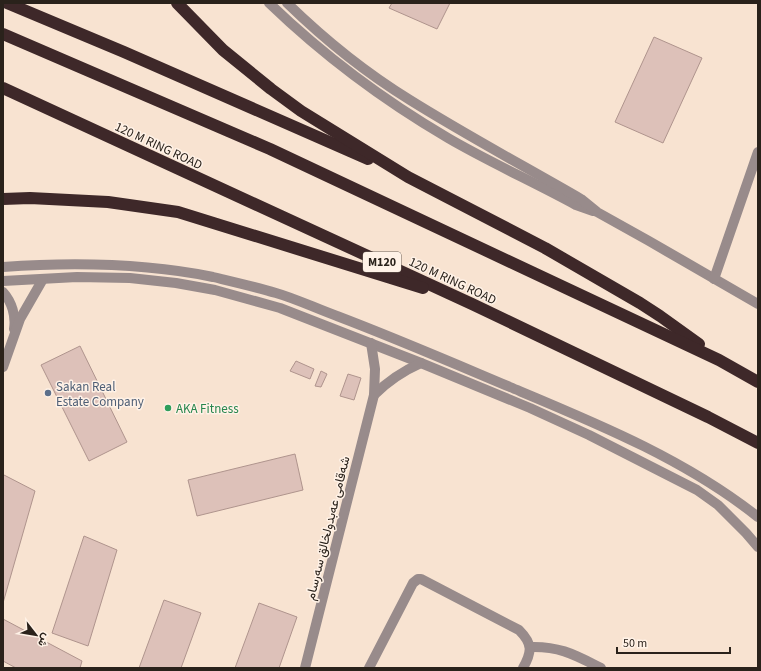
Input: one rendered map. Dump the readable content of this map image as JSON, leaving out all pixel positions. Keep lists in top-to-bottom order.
{
  "streets": {
    "highway": ["120 M RING ROAD", "M120"],
    "street": ["شەقامی عەبدولخالق سەرسام"]
  },
  "places": ["Sakan Real Estate Company", "AKA Fitness"],
  "scale_bar": "50 m",
  "north": "bottom right"
}
